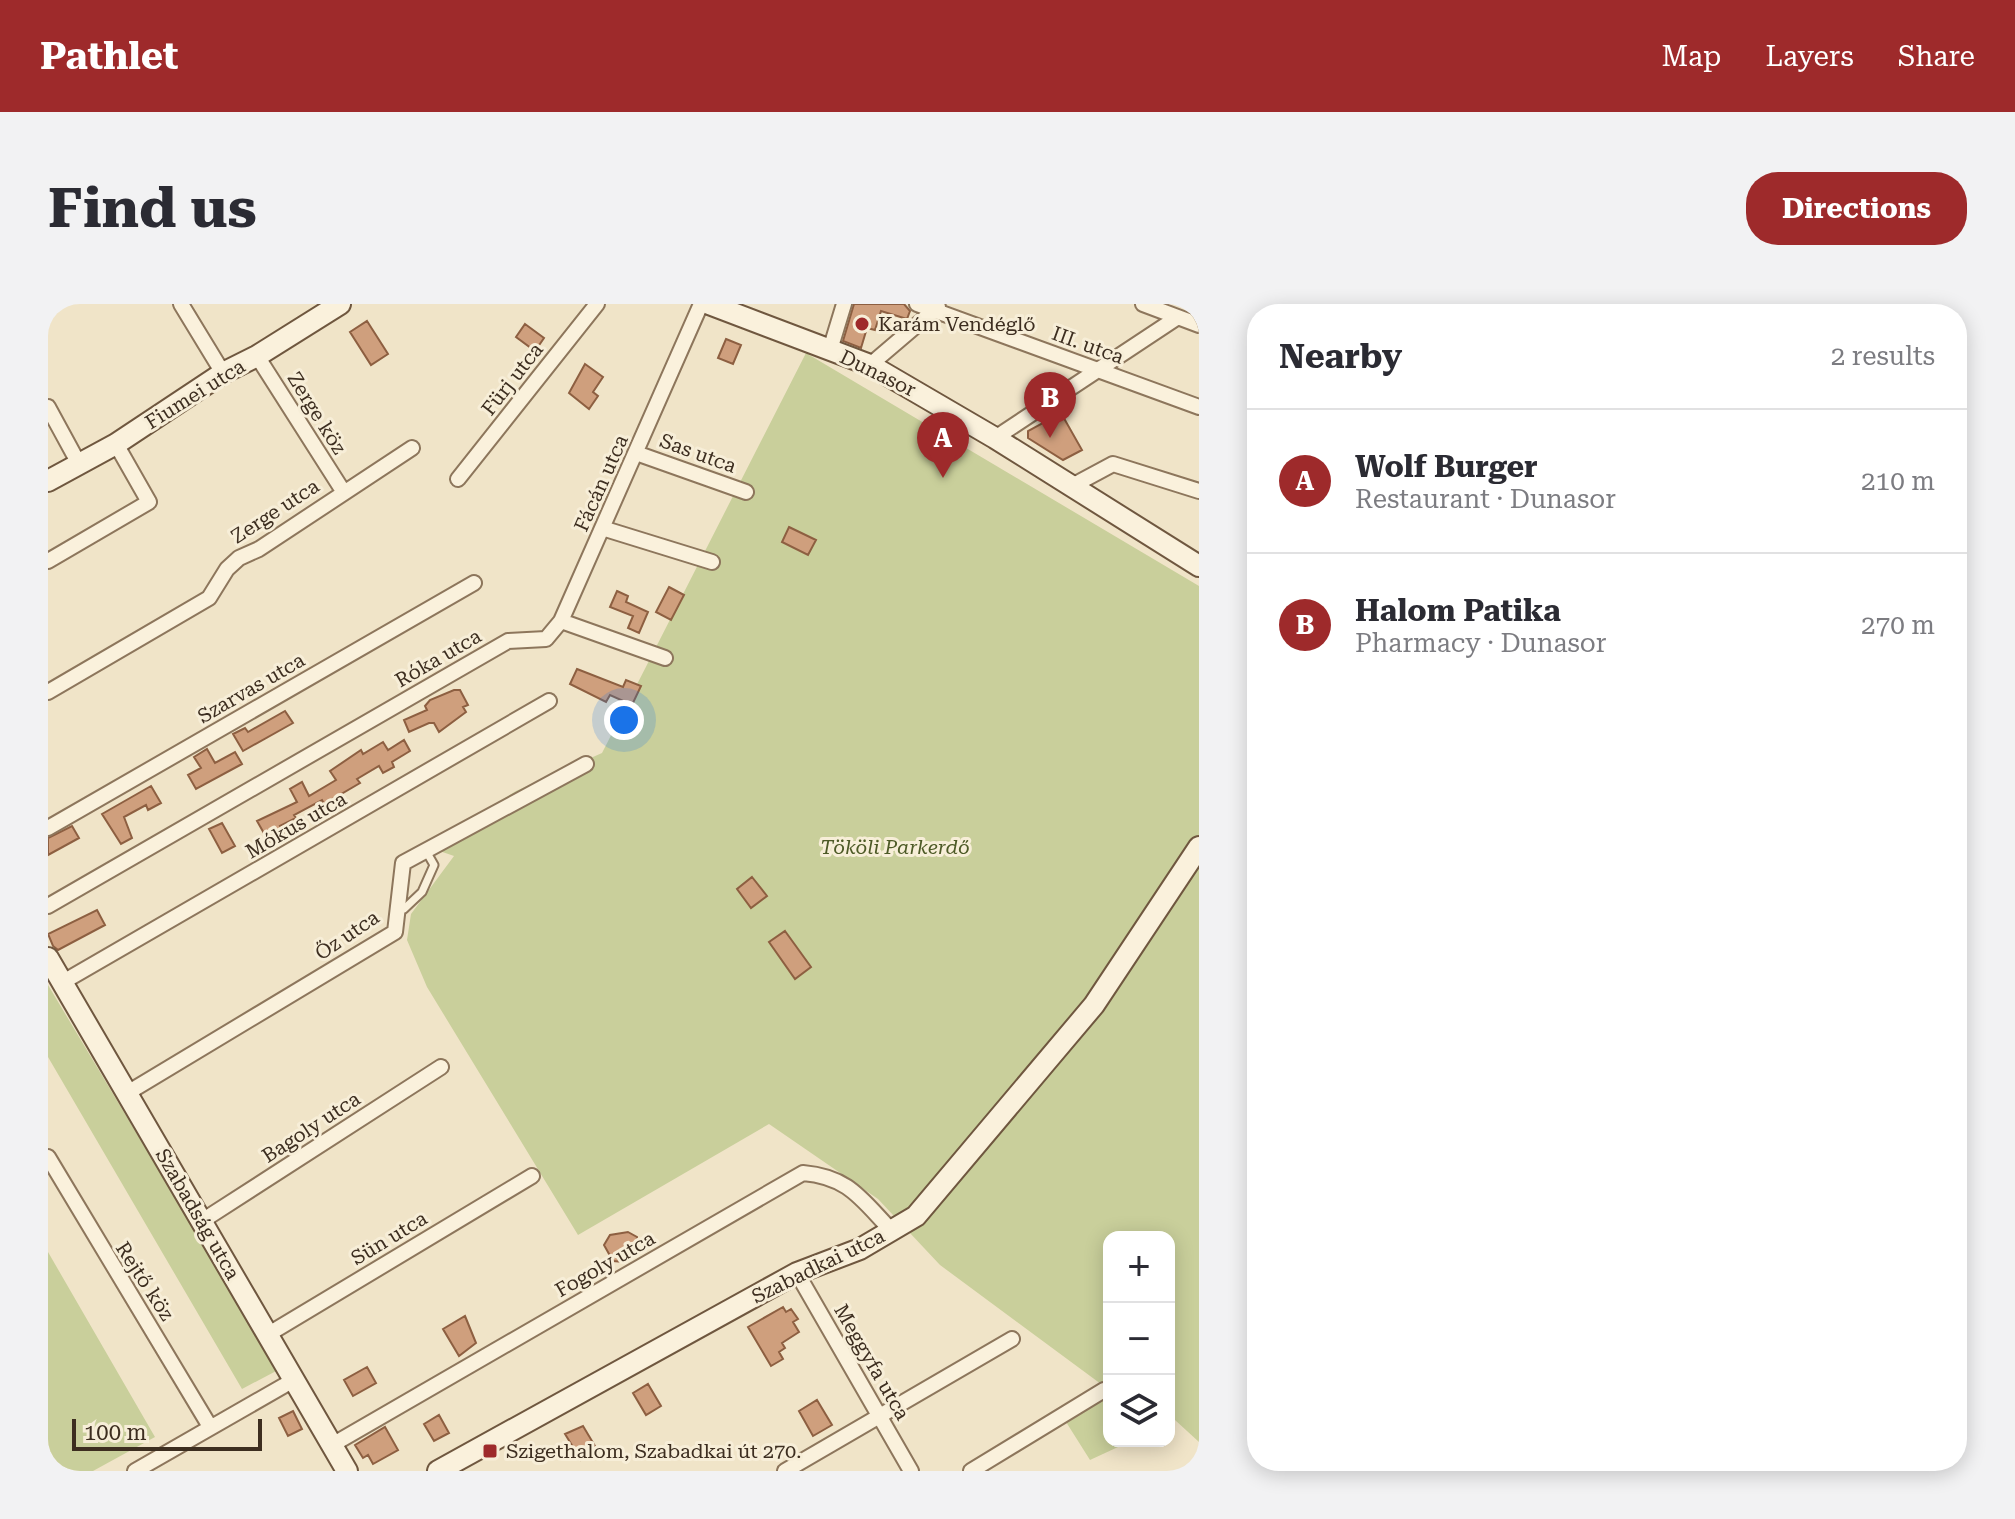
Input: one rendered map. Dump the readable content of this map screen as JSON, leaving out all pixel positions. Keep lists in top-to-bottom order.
{
  "streets": {
    "street": [
      "III. utca",
      "Dunasor",
      "Fürj utca",
      "Fiumei utca",
      "Zerge köz",
      "Sas utca",
      "Fácán utca",
      "Zerge utca",
      "Róka utca",
      "Szarvas utca",
      "Mókus utca",
      "Őz utca",
      "Bagoly utca",
      "Szabadság utca",
      "Sün utca",
      "Fogoly utca",
      "Szabadkai utca",
      "Rejtő köz",
      "Meggyfa utca"
    ]
  },
  "crossings": [
    ["Fiumei utca", "Zerge köz"],
    ["Zerge köz", "Zerge utca"],
    ["Sas utca", "Fácán utca"],
    ["Fácán utca", "Róka utca"],
    ["Mókus utca", "Szabadság utca"],
    ["Őz utca", "Szabadság utca"],
    ["Bagoly utca", "Szabadság utca"],
    ["Szabadság utca", "Sün utca"],
    ["Szabadság utca", "Fogoly utca"],
    ["Fogoly utca", "Szabadkai utca"],
    ["Szabadkai utca", "Meggyfa utca"]
  ],
  "parks": ["Tököli Parkerdő"],
  "places": {
    "other": ["Karám Vendéglő"],
    "transit": ["Szigethalom, Szabadkai út 270."]
  },
  "scale_bar": "100 m",
  "page": {
    "header": "Pathlet",
    "nav": ["Map", "Layers", "Share"],
    "buttons": "Directions",
    "title": "Find us",
    "heading": ["Nearby", "2 results"],
    "pins": ["B", "A"],
    "list": [
      {
        "mark": "A",
        "name": "Wolf Burger",
        "note": "Restaurant · Dunasor",
        "value": "210 m"
      },
      {
        "mark": "B",
        "name": "Halom Patika",
        "note": "Pharmacy · Dunasor",
        "value": "270 m"
      }
    ],
    "map_buttons": ["+", "−"],
    "scale": "100 m"
  }
}
